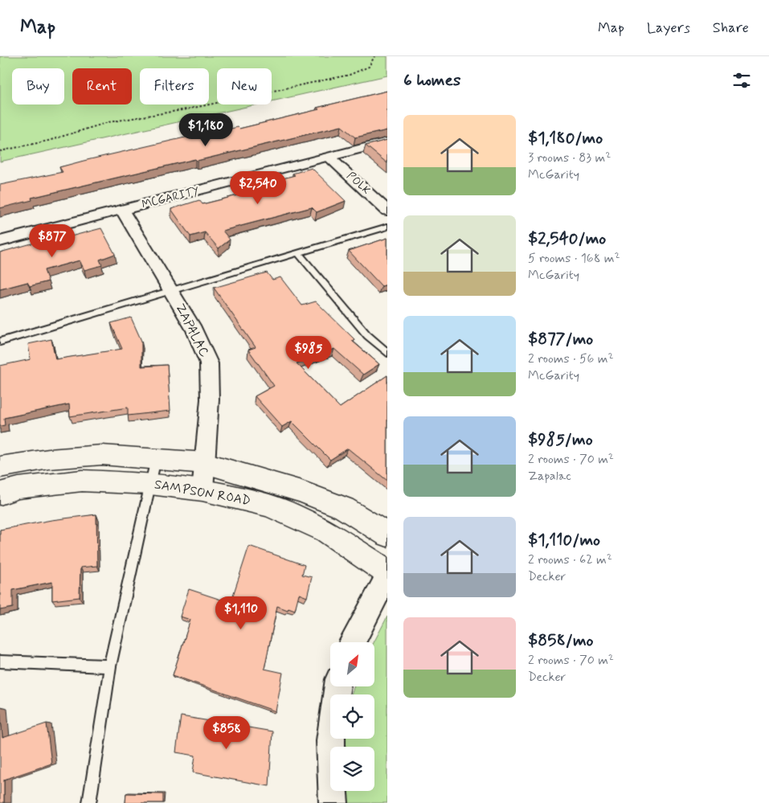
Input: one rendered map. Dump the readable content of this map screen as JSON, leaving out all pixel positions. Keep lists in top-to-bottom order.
{
  "streets": {
    "street": [
      "POLK",
      "MCGARITY",
      "ZAPALAC",
      "SAMPSON ROAD"
    ]
  },
  "crossings": [
    ["POLK", "MCGARITY"],
    ["MCGARITY", "ZAPALAC"],
    ["ZAPALAC", "SAMPSON ROAD"]
  ],
  "north": "top right",
  "page": {
    "header": "Map",
    "nav": ["Map", "Layers", "Share"],
    "heading": "6 homes",
    "chip": [
      "Buy",
      "Rent",
      "Filters",
      "New"
    ],
    "list": [
      {
        "name": "$1,180/mo",
        "note": "3 rooms · 83 m² · McGarity"
      },
      {
        "name": "$2,540/mo",
        "note": "5 rooms · 168 m² · McGarity"
      },
      {
        "name": "$877/mo",
        "note": "2 rooms · 56 m² · McGarity"
      },
      {
        "name": "$985/mo",
        "note": "2 rooms · 70 m² · Zapalac"
      },
      {
        "name": "$1,110/mo",
        "note": "2 rooms · 62 m² · Decker"
      },
      {
        "name": "$858/mo",
        "note": "2 rooms · 70 m² · Decker"
      }
    ],
    "price": [
      "$1,180",
      "$2,540",
      "$877",
      "$985",
      "$1,110",
      "$858"
    ]
  }
}
